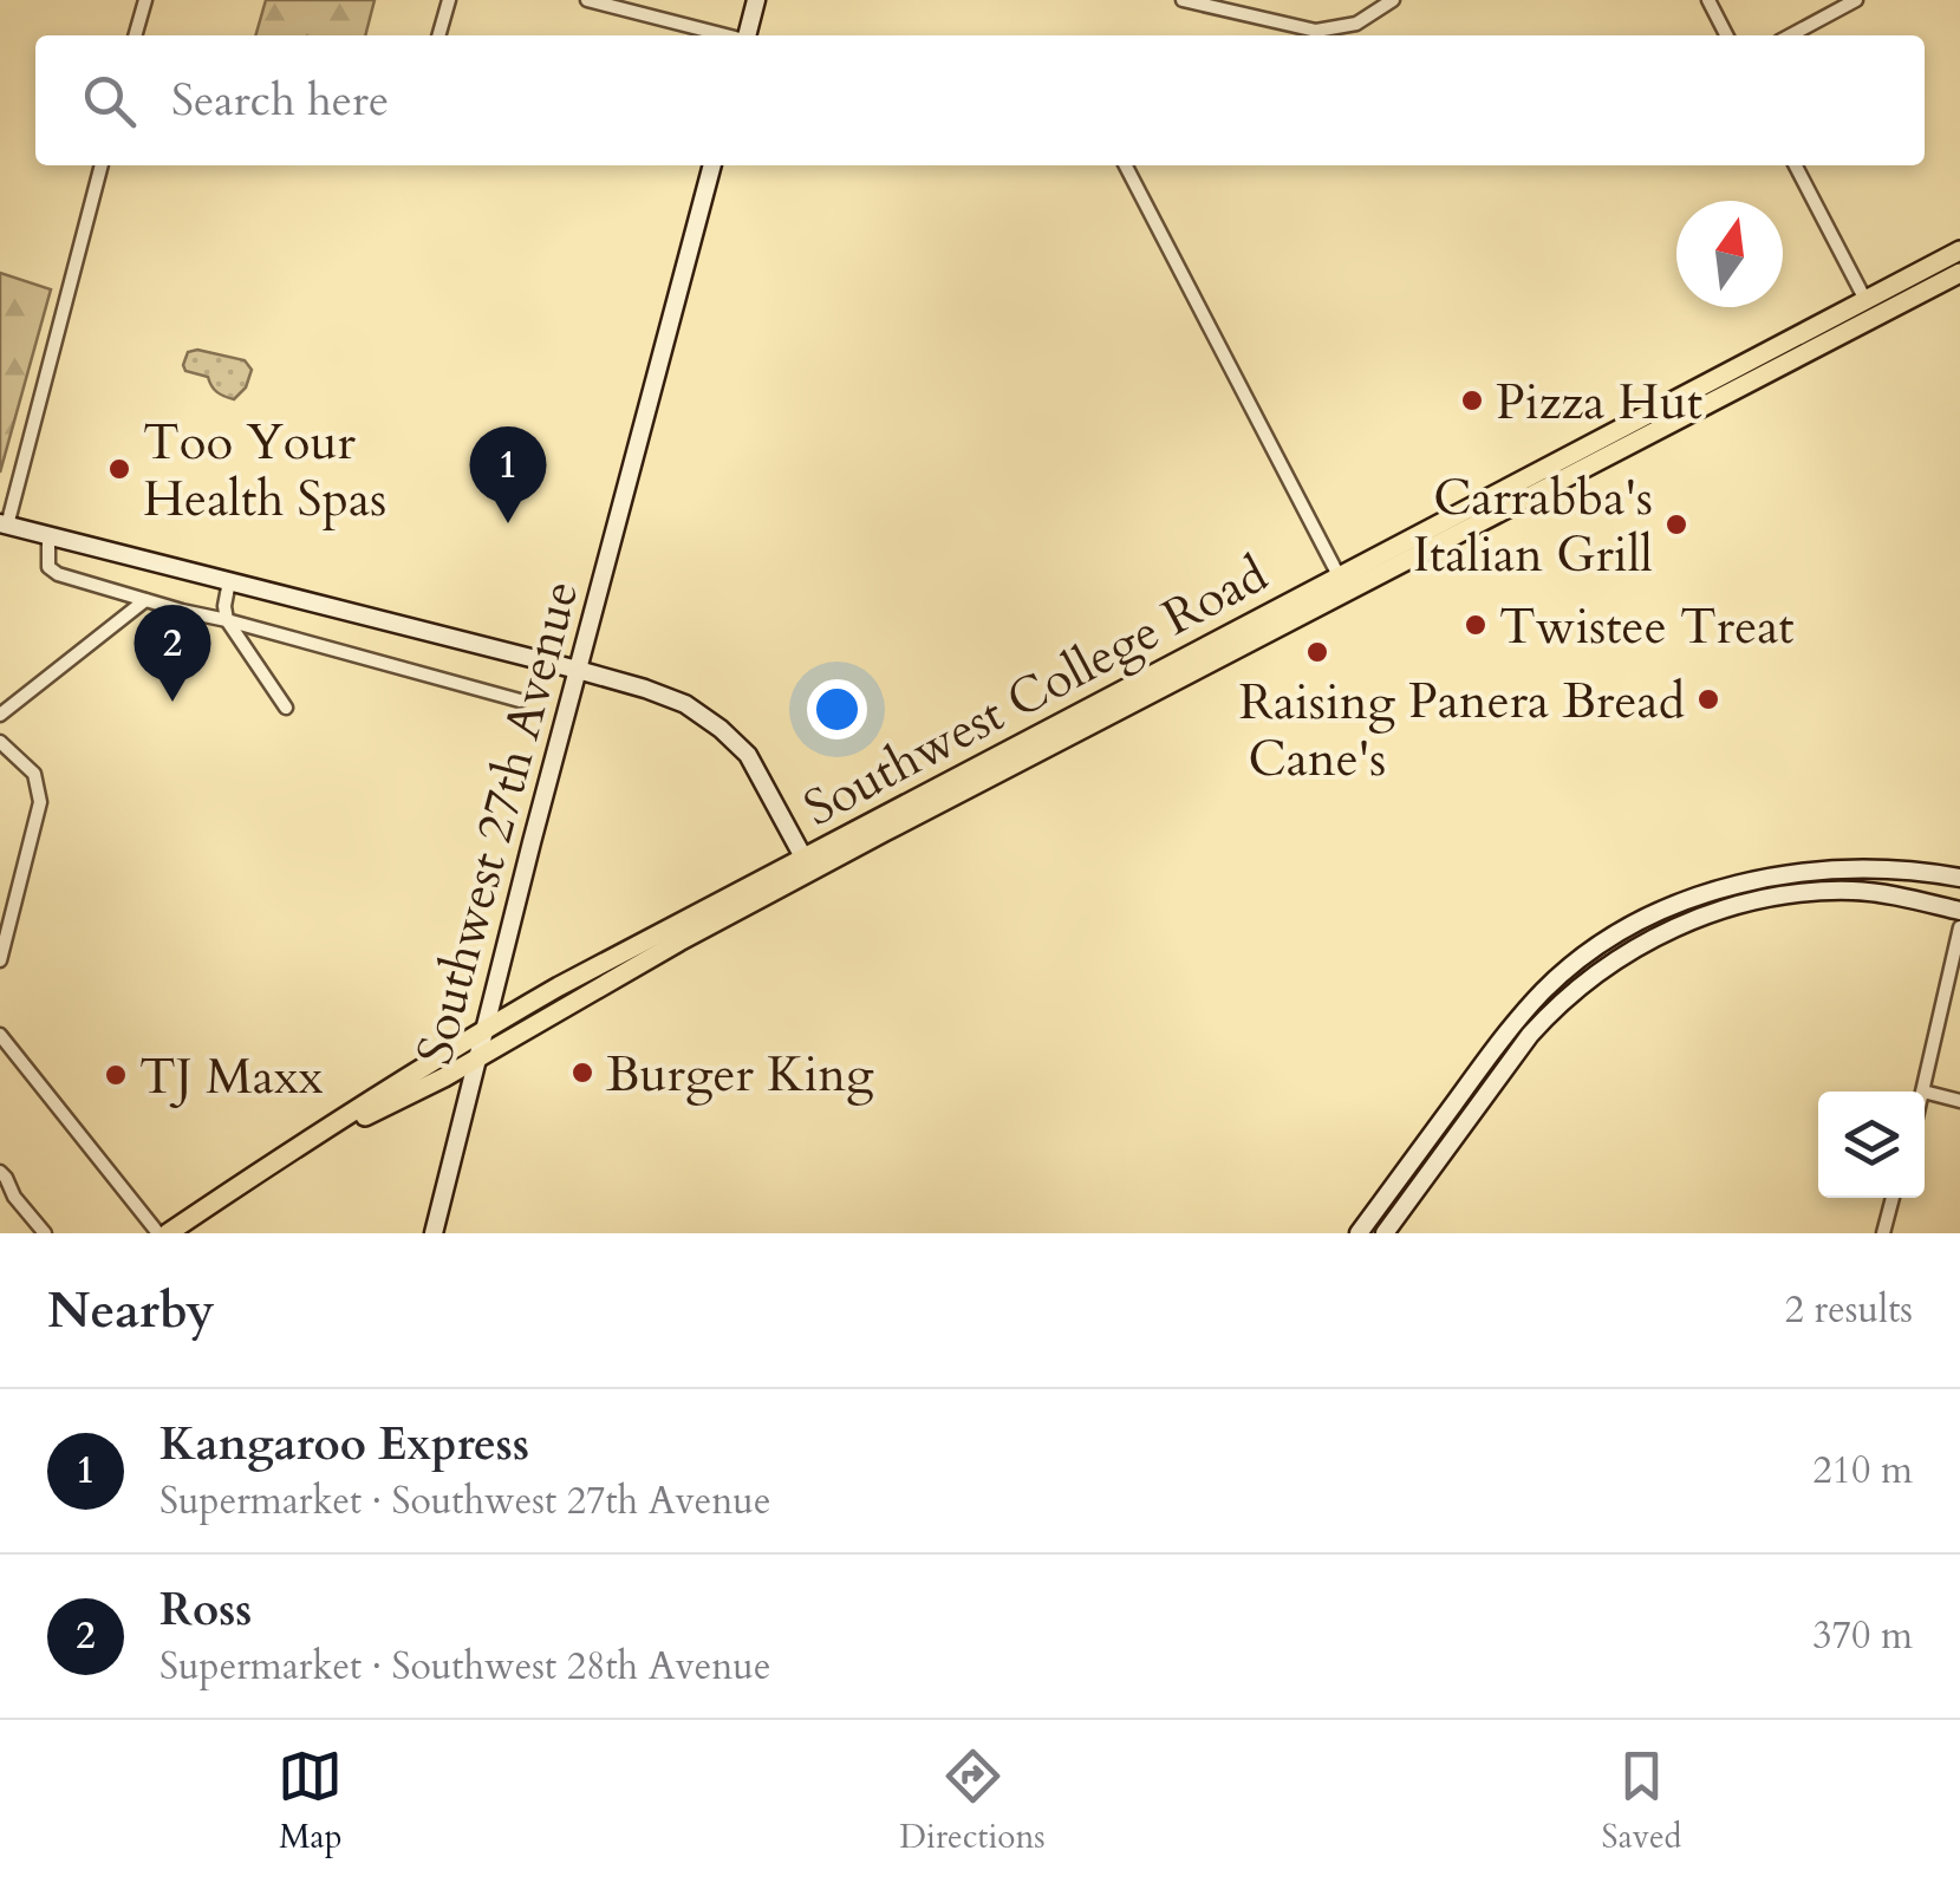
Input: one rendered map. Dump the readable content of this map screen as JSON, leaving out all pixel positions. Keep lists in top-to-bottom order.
{
  "streets": {
    "main road": ["Southwest College Road", "Southwest 27th Avenue"]
  },
  "crossings": [
    ["Southwest College Road", "Southwest 27th Avenue"]
  ],
  "places": [
    "Pizza Hut",
    "Too Your Health Spas",
    "Carrabba's Italian Grill",
    "Twistee Treat",
    "Raising Cane's",
    "Panera Bread",
    "Burger King",
    "TJ Maxx"
  ],
  "north": "top",
  "page": {
    "search": "Search here",
    "pins": ["1", "2"],
    "heading": ["Nearby", "2 results"],
    "list": [
      {
        "mark": "1",
        "name": "Kangaroo Express",
        "note": "Supermarket · Southwest 27th Avenue",
        "value": "210 m"
      },
      {
        "mark": "2",
        "name": "Ross",
        "note": "Supermarket · Southwest 28th Avenue",
        "value": "370 m"
      }
    ],
    "nav": ["Map", "Directions", "Saved"]
  }
}
